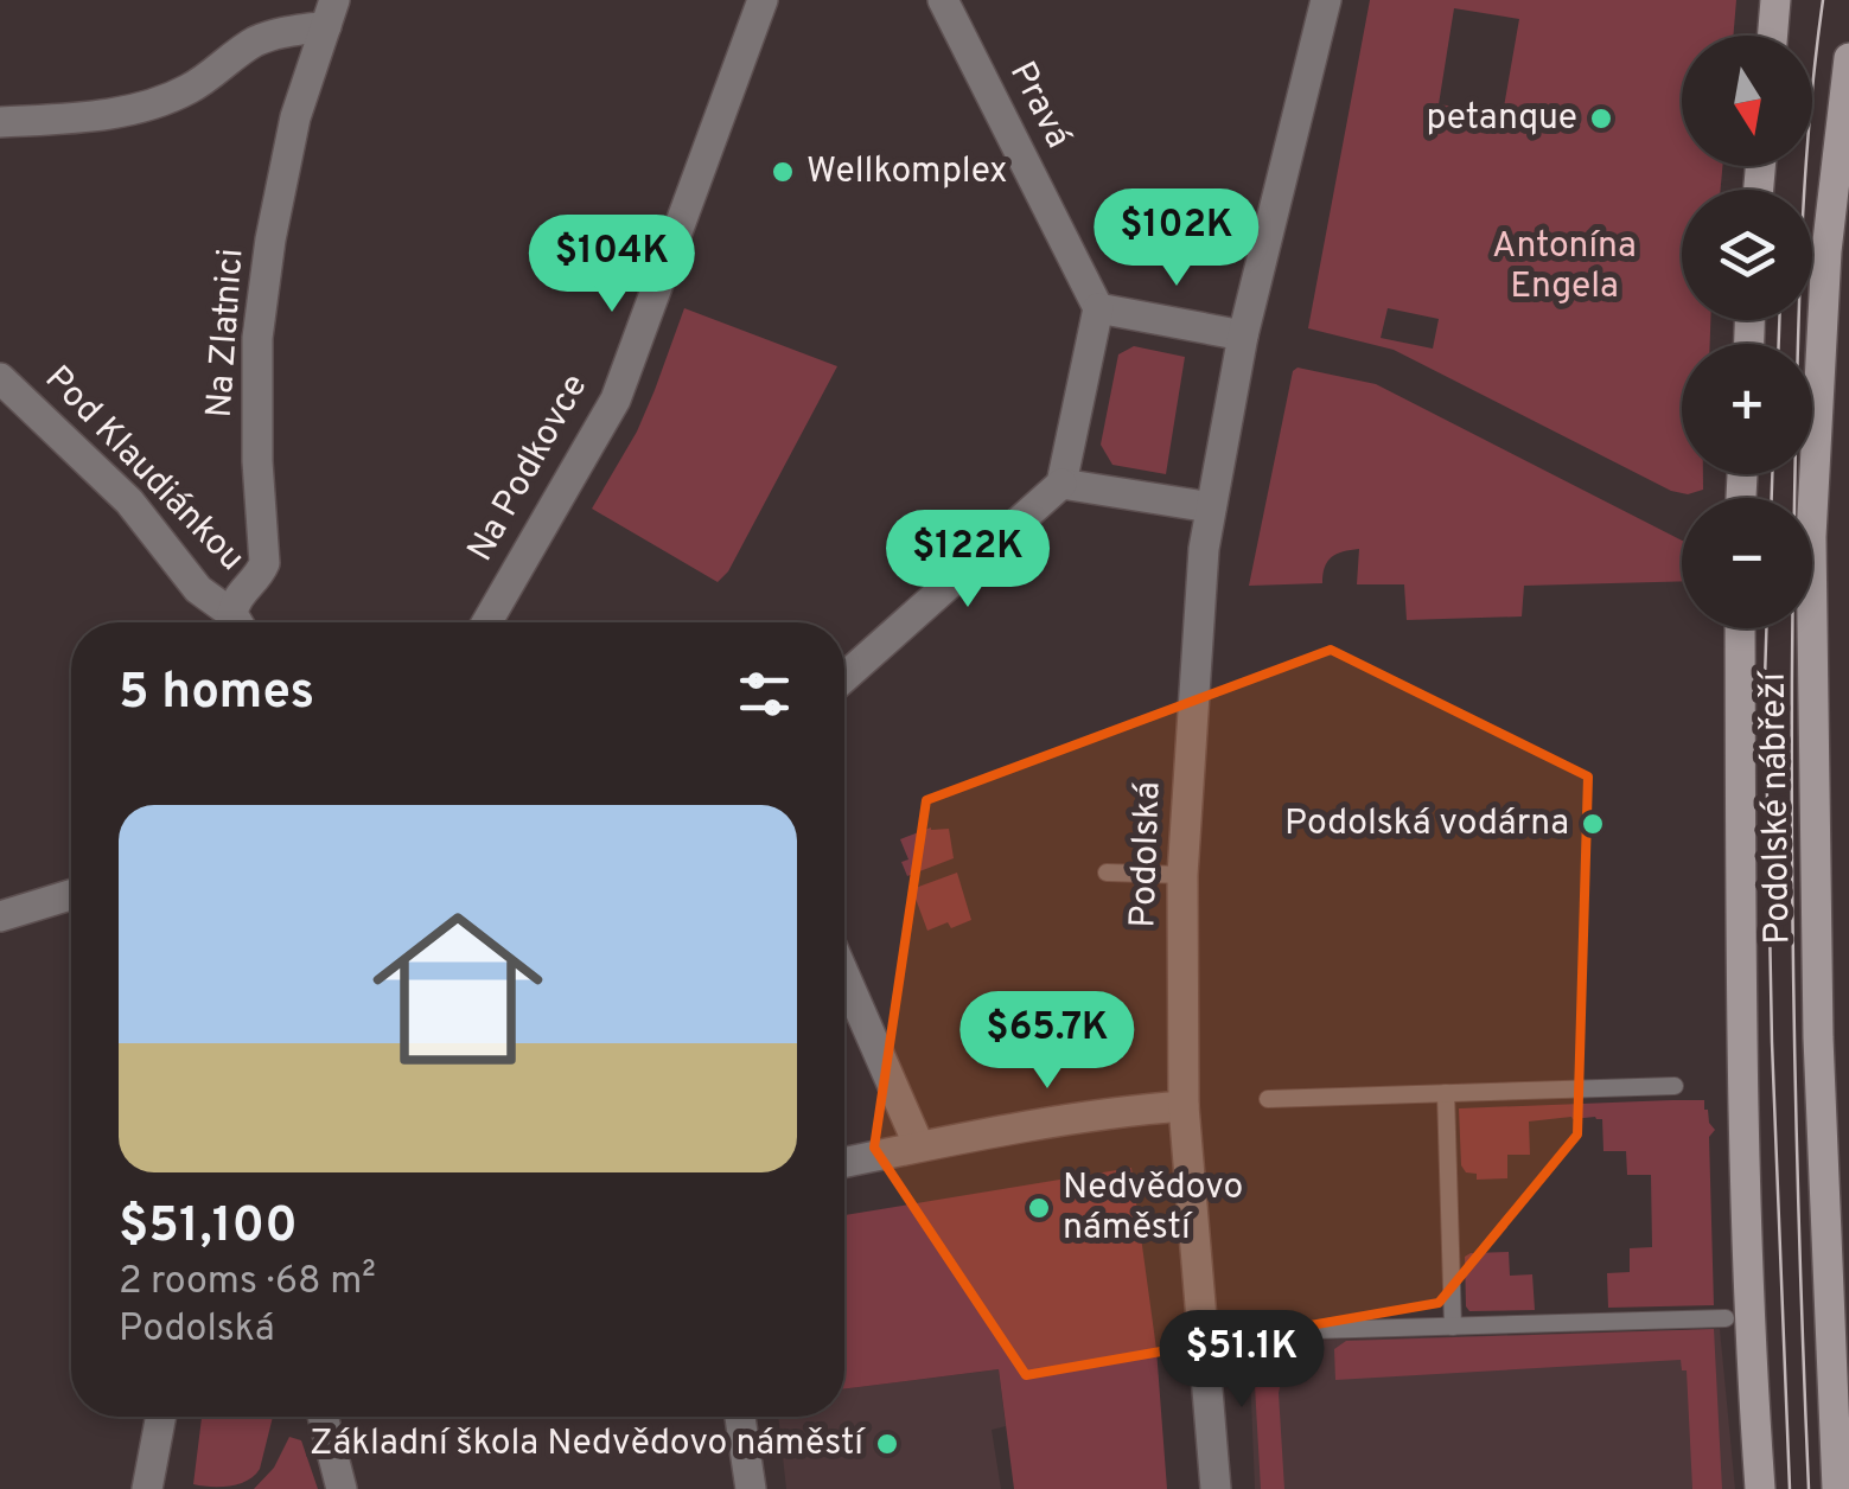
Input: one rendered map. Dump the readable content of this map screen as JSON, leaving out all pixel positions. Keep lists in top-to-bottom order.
{
  "streets": {
    "main road": ["Podolské nábřeží"],
    "street": [
      "Pravá",
      "Na Zlatnici",
      "Na Podkovce",
      "Pod Klaudiánkou",
      "Podolská"
    ]
  },
  "parks": ["Antonína Engela"],
  "places": [
    "petanque",
    "Wellkomplex",
    "Podolská vodárna",
    "Nedvědovo náměstí",
    "Základní škola Nedvědovo náměstí"
  ],
  "north": "bottom",
  "page": {
    "map_buttons": ["+", "−"],
    "price": [
      "$102K",
      "$104K",
      "$122K",
      "$65.7K",
      "$51.1K"
    ],
    "heading": "5 homes",
    "list": [
      {
        "name": "$51,100",
        "note": "2 rooms · 68 m² · Podolská"
      }
    ]
  }
}
